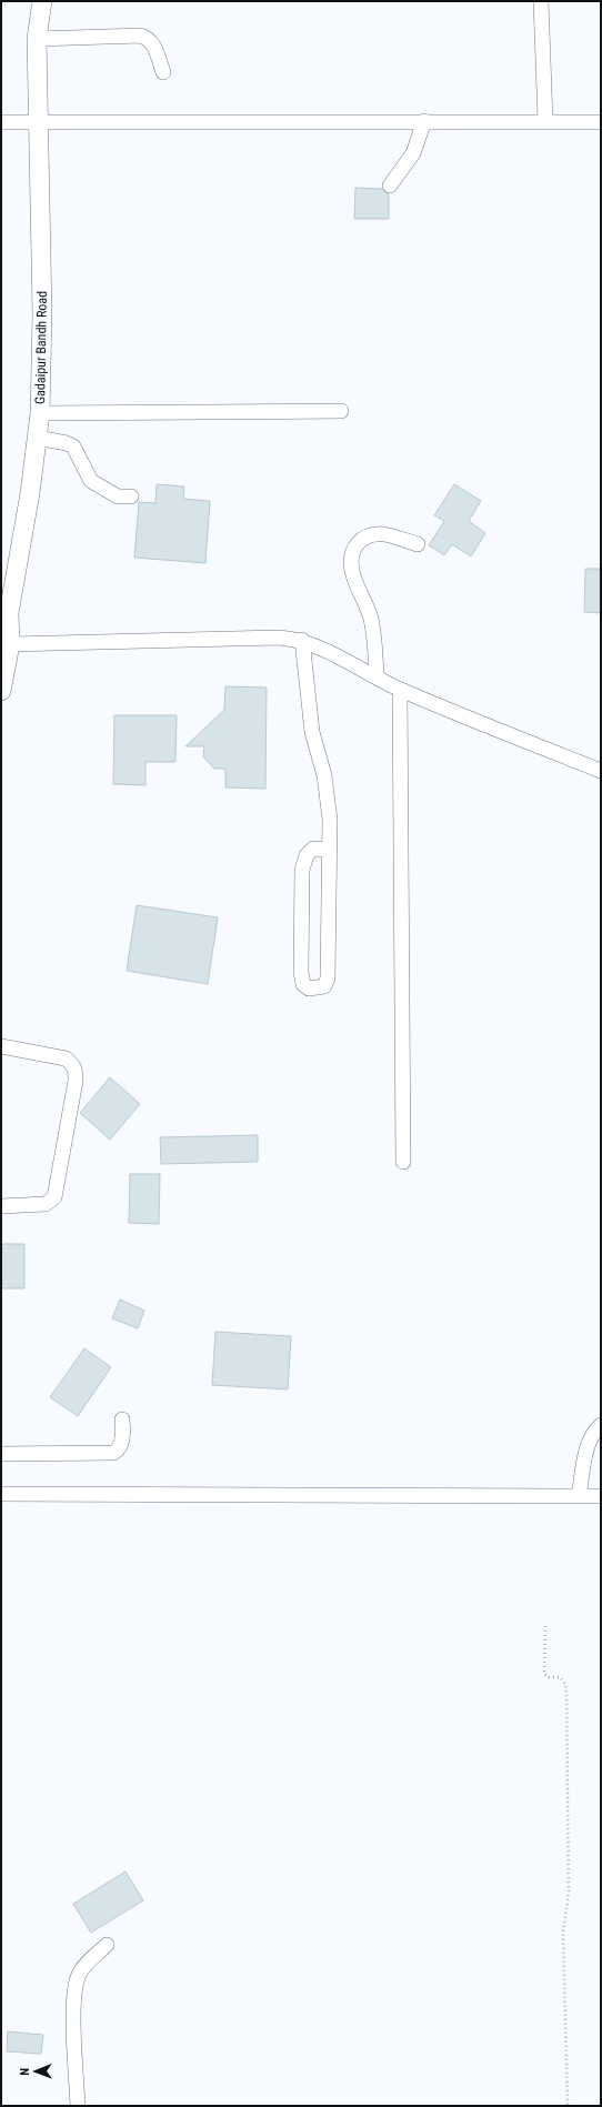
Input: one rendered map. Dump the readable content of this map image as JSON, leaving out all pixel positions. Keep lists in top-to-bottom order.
{
  "streets": {
    "street": ["Gadaipur Bandh Road"]
  },
  "north": "left"
}
